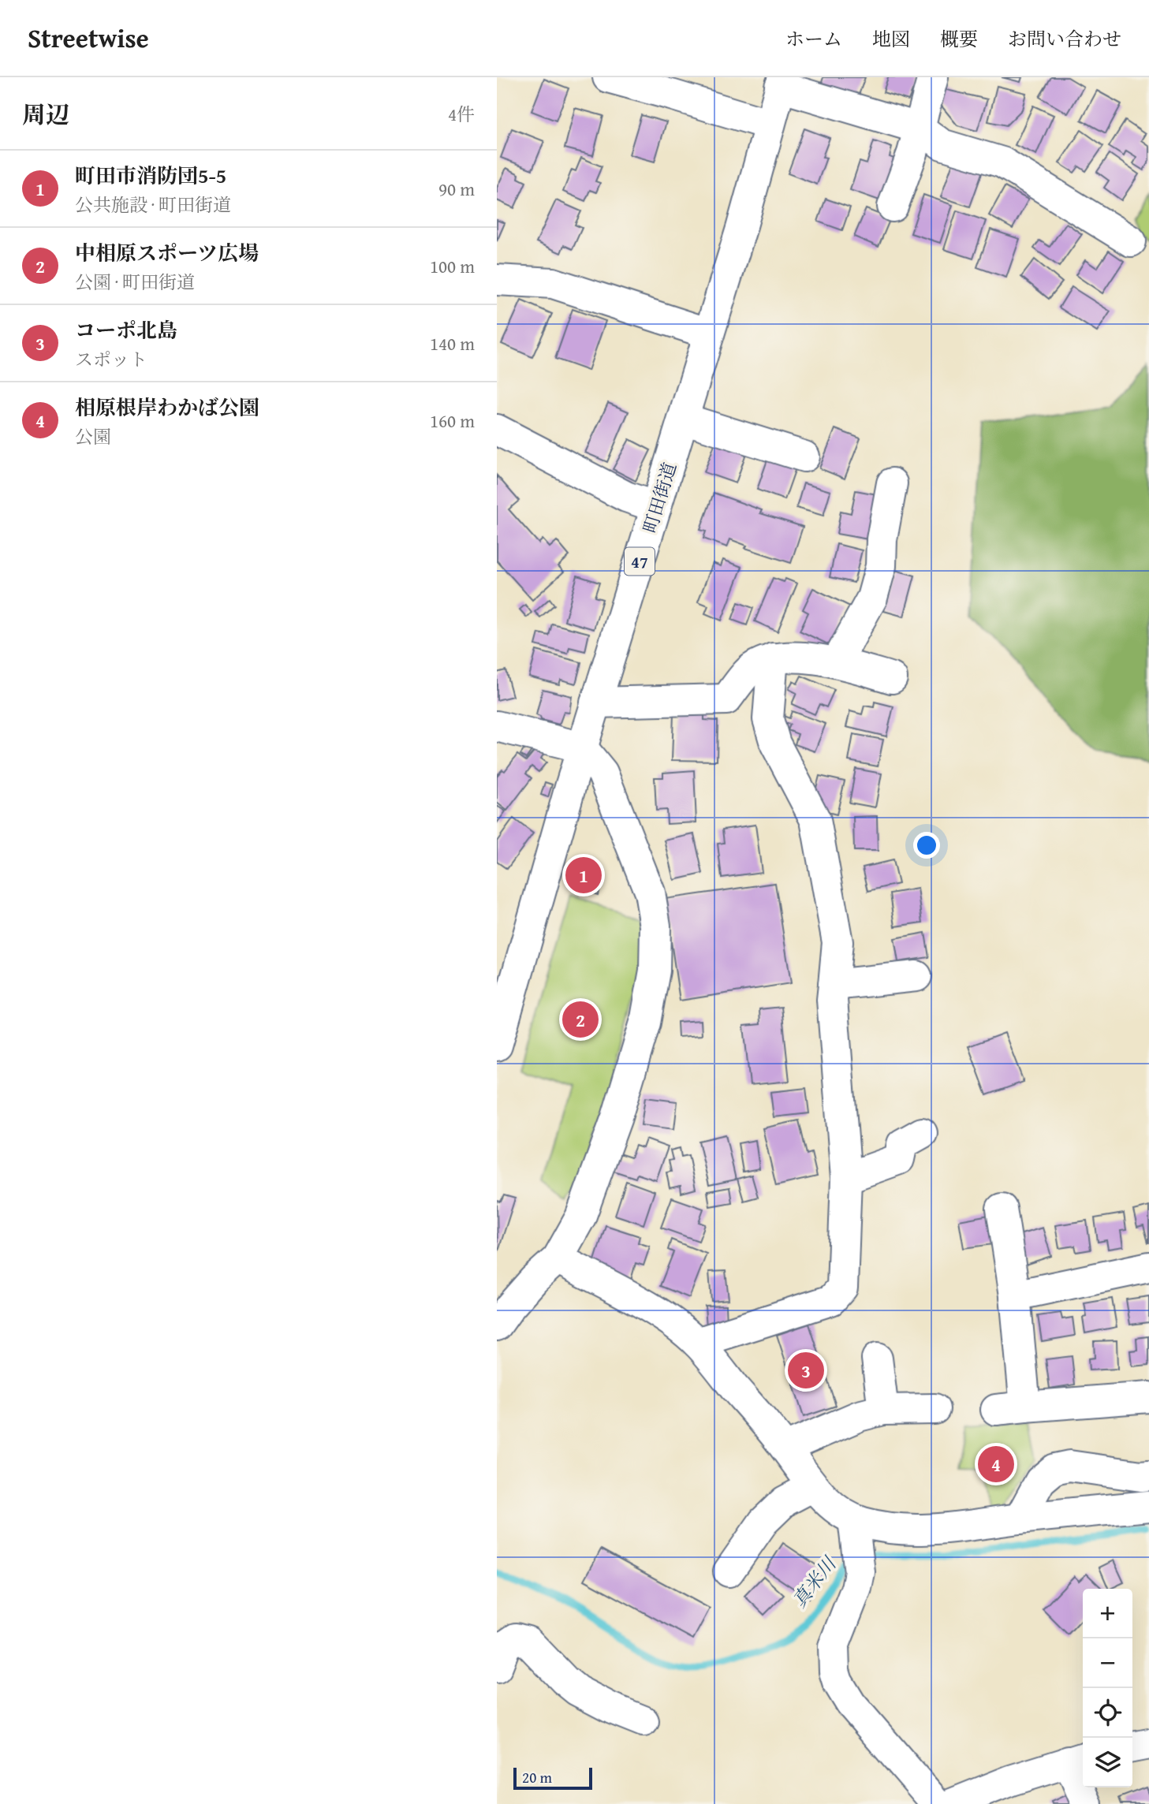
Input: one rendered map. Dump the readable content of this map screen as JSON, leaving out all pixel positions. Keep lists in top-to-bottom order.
{
  "streets": {
    "street": ["町田街道", "47"]
  },
  "water": ["真米川"],
  "scale_bar": "20 m",
  "page": {
    "header": "Streetwise",
    "nav": [
      "ホーム",
      "地図",
      "概要",
      "お問い合わせ"
    ],
    "heading": ["周辺", "4件"],
    "list": [
      {
        "mark": "1",
        "name": "町田市消防団5-5",
        "note": "公共施設 · 町田街道",
        "value": "90 m"
      },
      {
        "mark": "2",
        "name": "中相原スポーツ広場",
        "note": "公園 · 町田街道",
        "value": "100 m"
      },
      {
        "mark": "3",
        "name": "コーポ北島",
        "note": "スポット",
        "value": "140 m"
      },
      {
        "mark": "4",
        "name": "相原根岸わかば公園",
        "note": "公園",
        "value": "160 m"
      }
    ],
    "pins": [
      "1",
      "2",
      "3",
      "4"
    ],
    "map_buttons": ["+", "−"],
    "scale": "20 m"
  }
}
